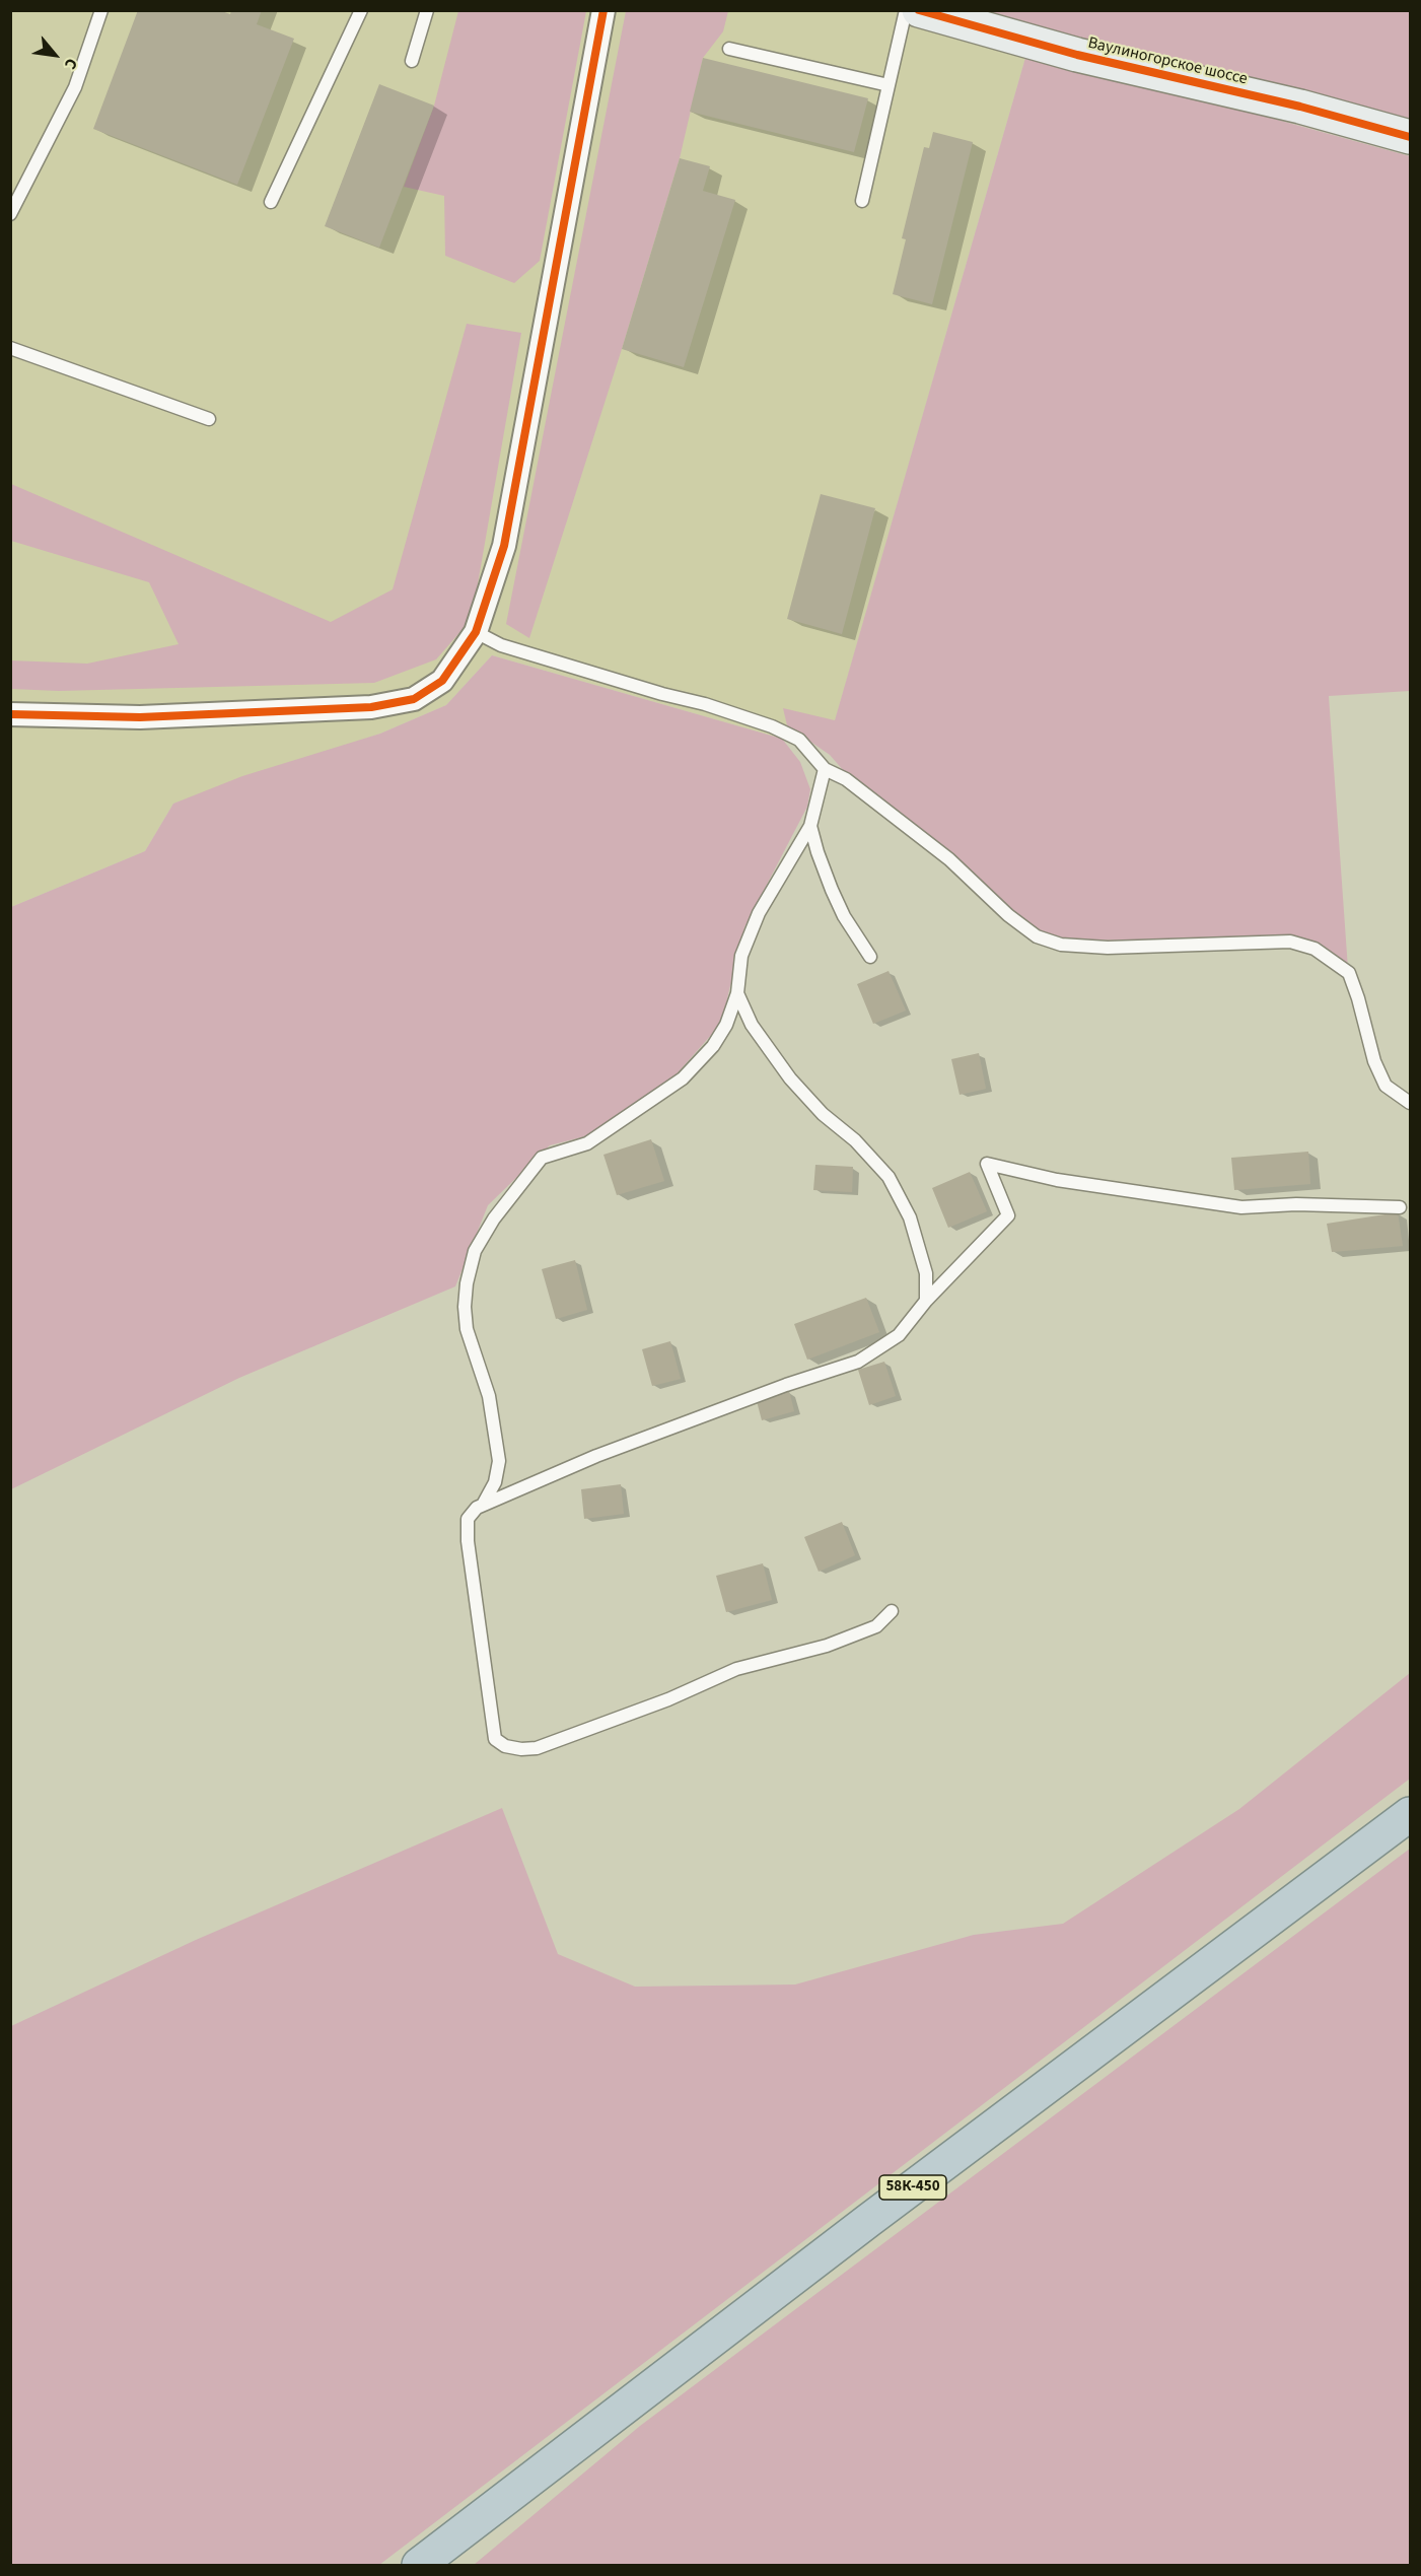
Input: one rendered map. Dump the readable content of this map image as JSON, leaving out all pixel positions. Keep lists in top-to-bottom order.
{
  "streets": {
    "highway": ["58К-450"],
    "street": ["Ваулиногорское шоссе"]
  },
  "north": "bottom right"
}
